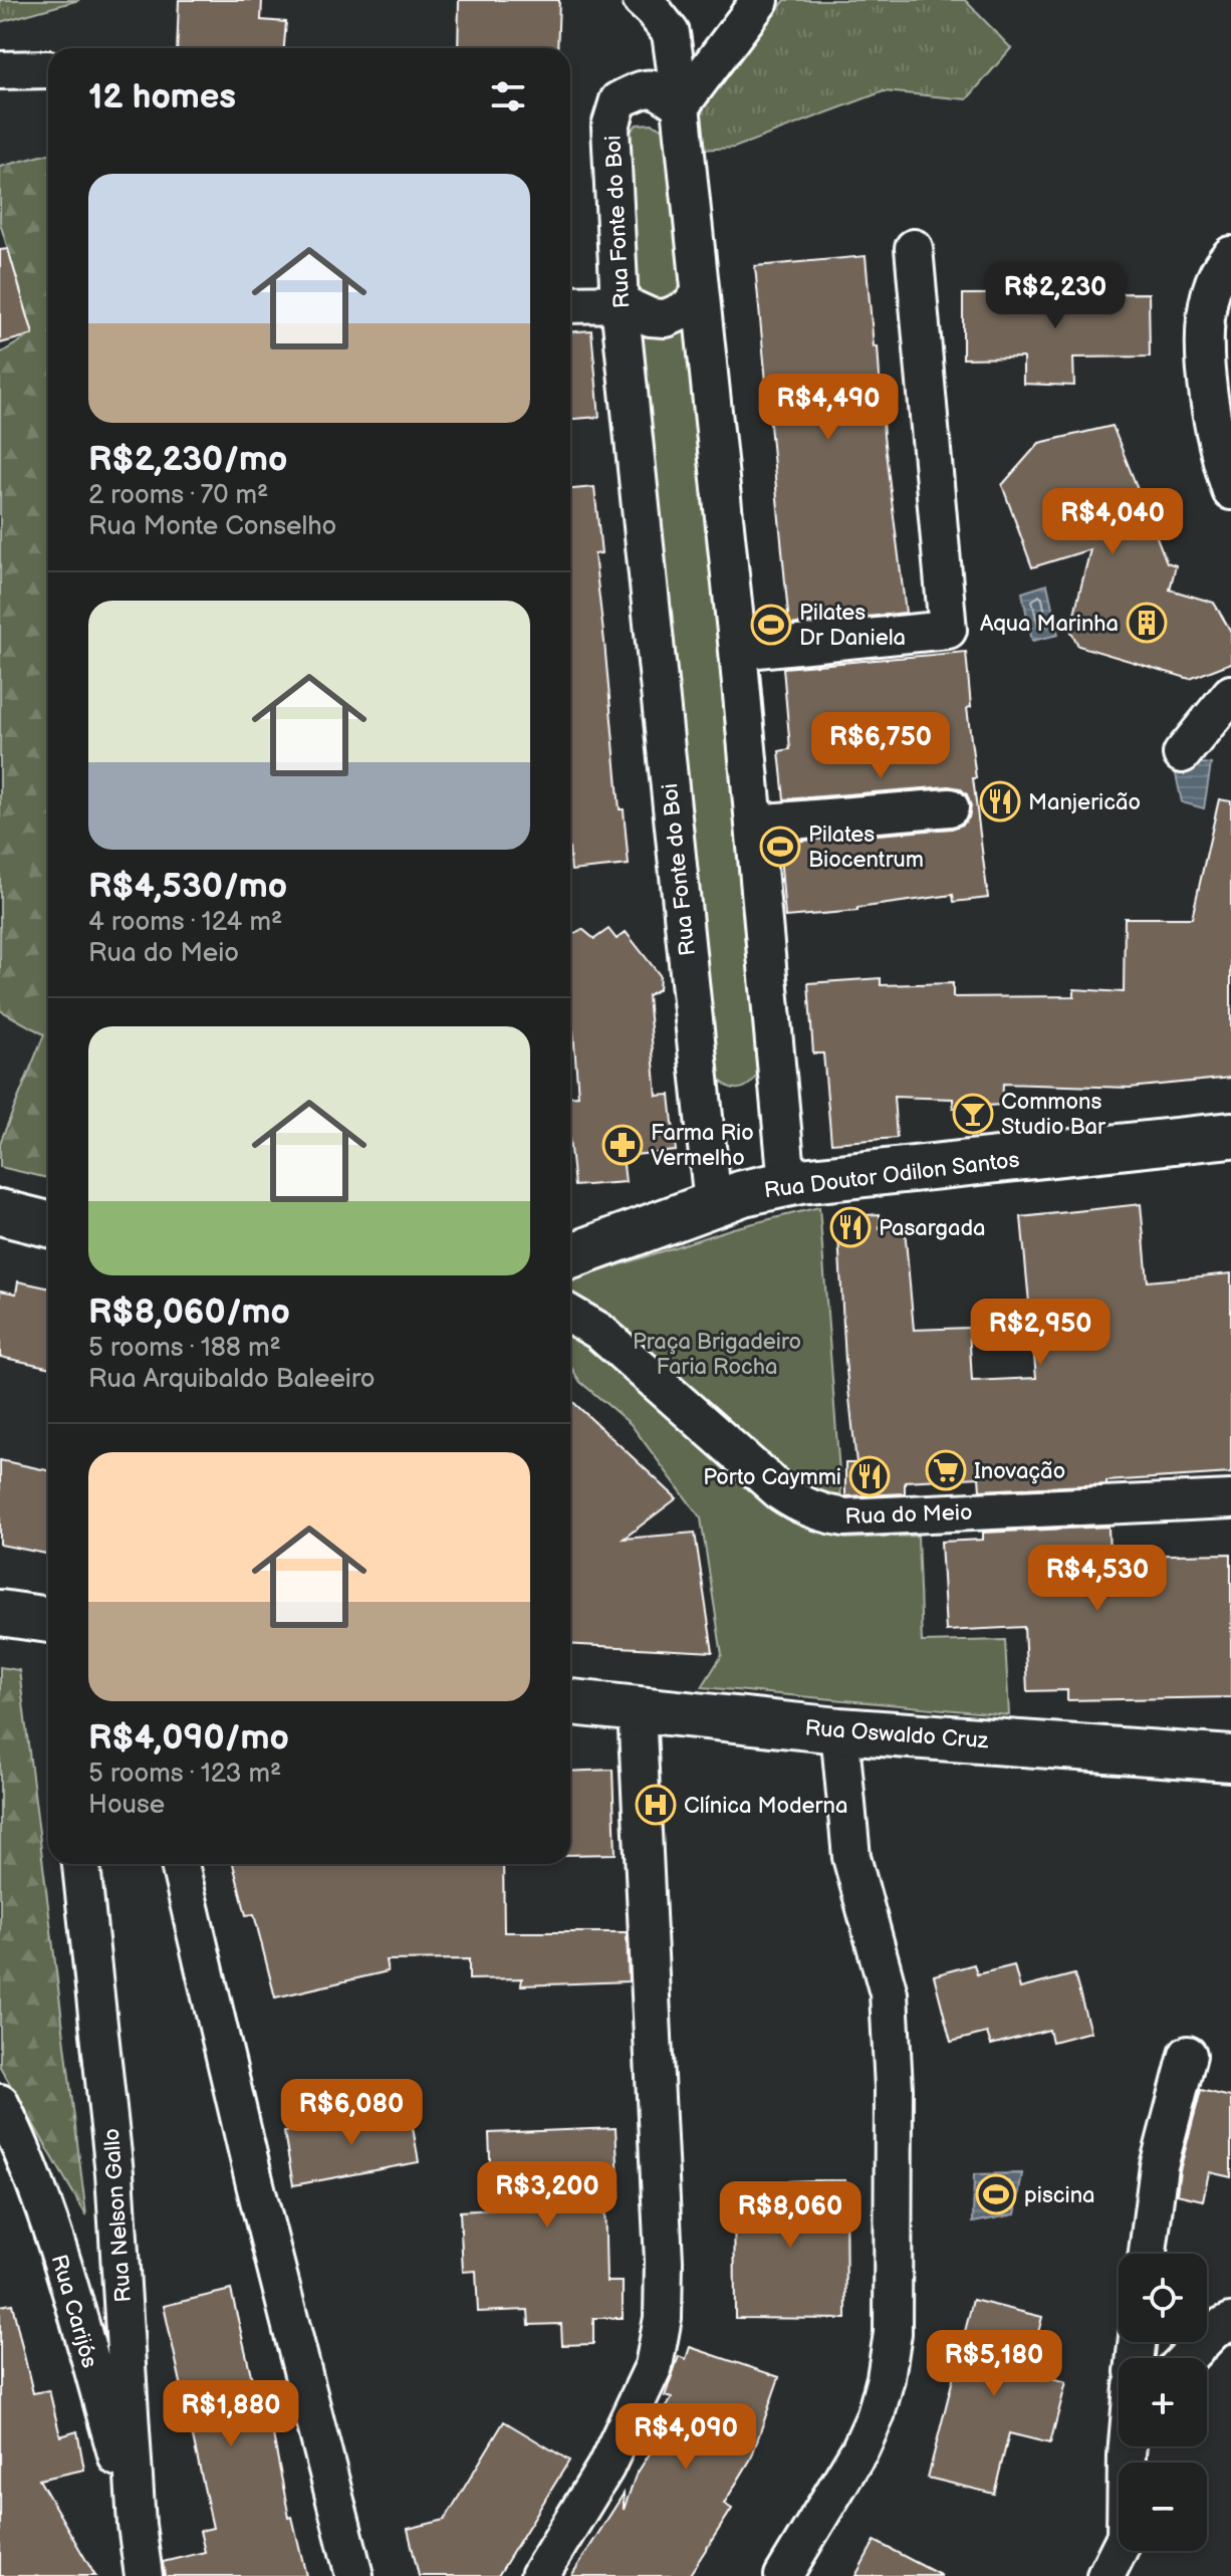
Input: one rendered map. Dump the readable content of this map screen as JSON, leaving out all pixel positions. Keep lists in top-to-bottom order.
{
  "streets": {
    "main road": ["Rua Doutor Odilon Santos", "Rua Oswaldo Cruz"],
    "street": [
      "Rua Fonte do Boi",
      "Rua do Meio",
      "Rua Nelson Gallo",
      "Rua Carijós"
    ]
  },
  "crossings": [
    ["Rua Fonte do Boi", "Rua Doutor Odilon Santos"],
    ["Rua Nelson Gallo", "Rua Carijós"]
  ],
  "parks": ["Praça Brigadeiro Faria Rocha"],
  "places": {
    "building": ["Aqua Marinha"],
    "sports": ["Pilates Dr Daniela", "Pilates Biocentrum", "piscina"],
    "restaurant": ["Manjericão", "Pasargada", "Porto Caymmi"],
    "bar": ["Commons Studio Bar"],
    "pharmacy": ["Farma Rio Vermelho"],
    "supermarket": ["Inovação"],
    "hospital": ["Clínica Moderna"]
  },
  "page": {
    "heading": "12 homes",
    "list": [
      {
        "name": "R$2,230/mo",
        "note": "2 rooms · 70 m² · Rua Monte Conselho"
      },
      {
        "name": "R$4,530/mo",
        "note": "4 rooms · 124 m² · Rua do Meio"
      },
      {
        "name": "R$8,060/mo",
        "note": "5 rooms · 188 m² · Rua Arquibaldo Baleeiro"
      },
      {
        "name": "R$4,090/mo",
        "note": "5 rooms · 123 m² · House"
      }
    ],
    "price": [
      "R$2,230",
      "R$4,490",
      "R$4,040",
      "R$6,750",
      "R$2,950",
      "R$4,530",
      "R$6,080",
      "R$3,200",
      "R$8,060",
      "R$5,180",
      "R$1,880",
      "R$4,090"
    ],
    "map_buttons": ["+", "−"]
  }
}
